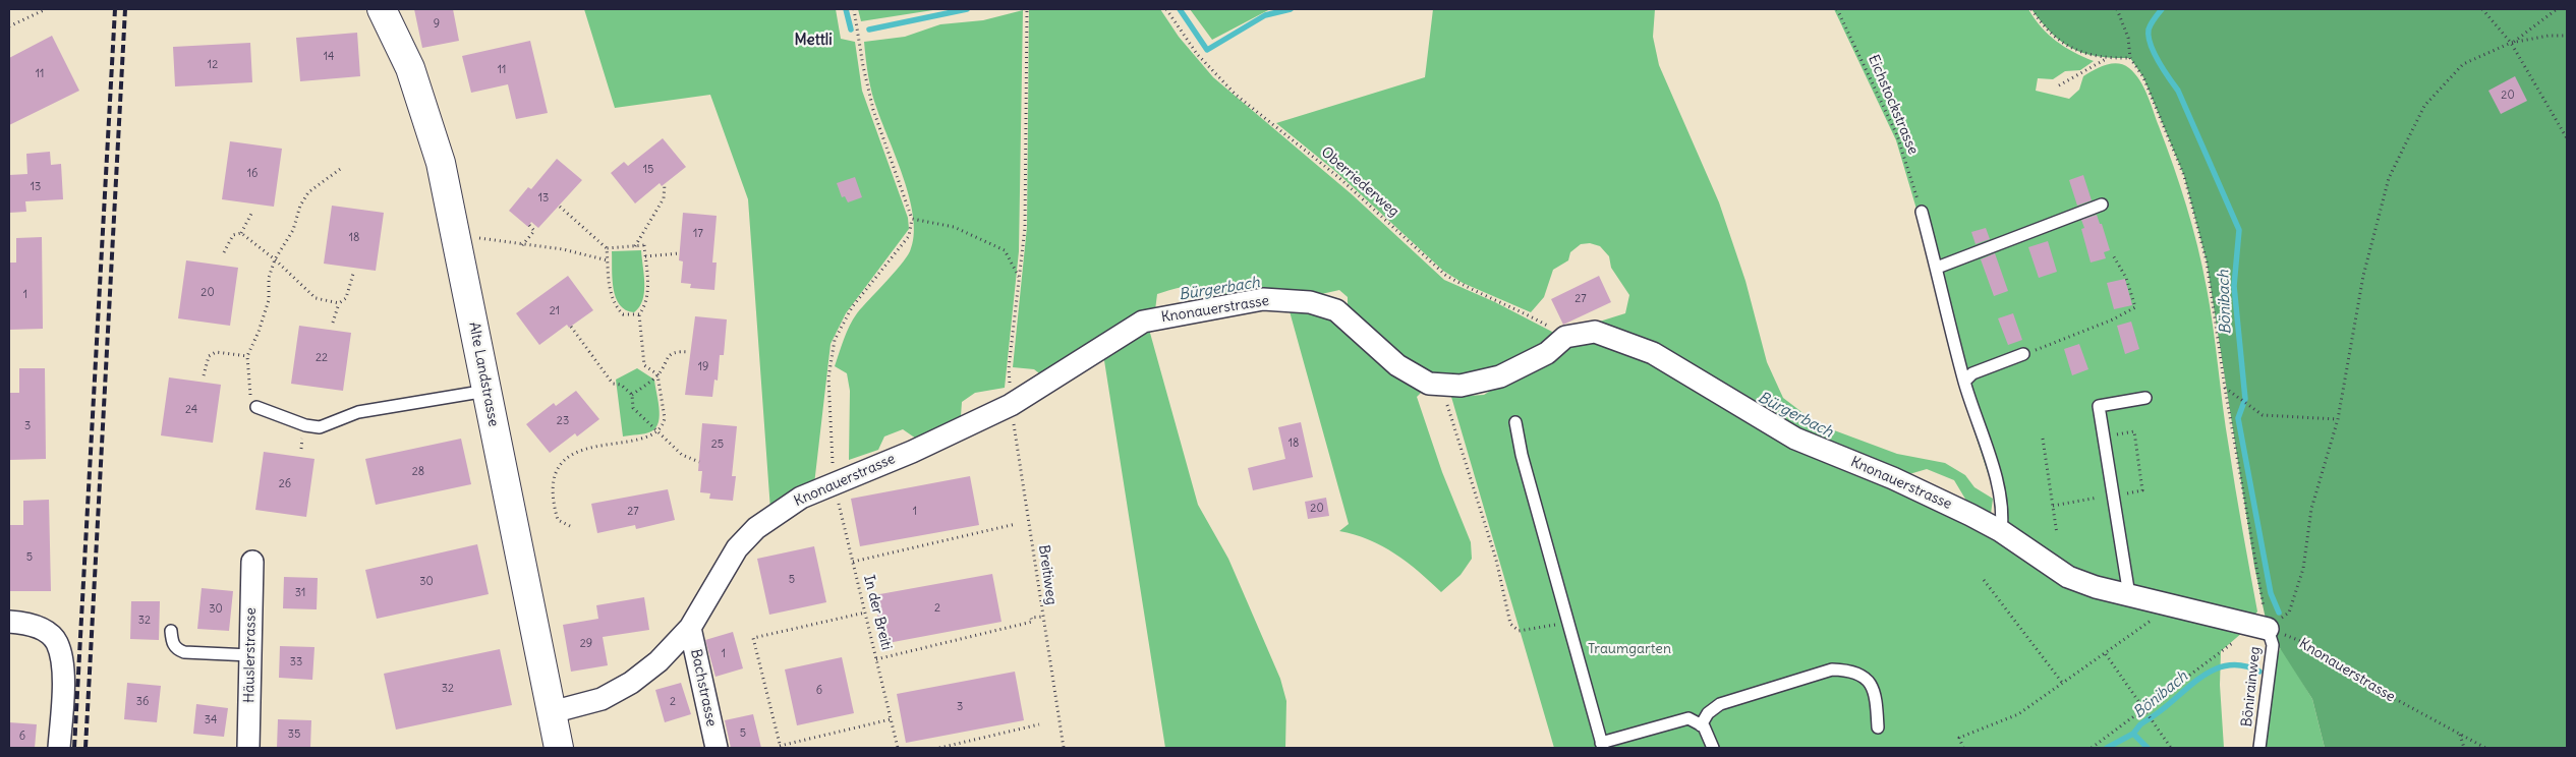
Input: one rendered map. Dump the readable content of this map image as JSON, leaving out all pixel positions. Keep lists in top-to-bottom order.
{
  "streets": {
    "main road": ["Alte Landstrasse"],
    "street": ["Knonauerstrasse", "Häuslerstrasse", "Bachstrasse"],
    "lane": ["Bönirainweg"],
    "path": [
      "Eichstockstrasse",
      "Oberriederweg",
      "Breitiweg",
      "In der Breiti"
    ]
  },
  "crossings": [
    ["Oberriederweg", "Knonauerstrasse"],
    ["Knonauerstrasse", "Alte Landstrasse"],
    ["Knonauerstrasse", "Breitiweg"],
    ["Knonauerstrasse", "In der Breiti"],
    ["Knonauerstrasse", "Bönirainweg"],
    ["Knonauerstrasse", "Bachstrasse"]
  ],
  "districts": ["Mettli"],
  "water": ["Bürgerbach", "Bönibach"],
  "parks": ["Traumgarten"],
  "house_numbers": [
    "9",
    "14",
    "12",
    "11",
    "11",
    "20",
    "15",
    "16",
    "13",
    "13",
    "17",
    "18",
    "20",
    "1",
    "27",
    "21",
    "22",
    "19",
    "24",
    "23",
    "3",
    "18",
    "25",
    "28",
    "26",
    "20",
    "27",
    "1",
    "5",
    "5",
    "30",
    "31",
    "2",
    "30",
    "32",
    "29",
    "1",
    "33",
    "32",
    "6",
    "36",
    "2",
    "3",
    "34",
    "5",
    "35",
    "6"
  ]
}
